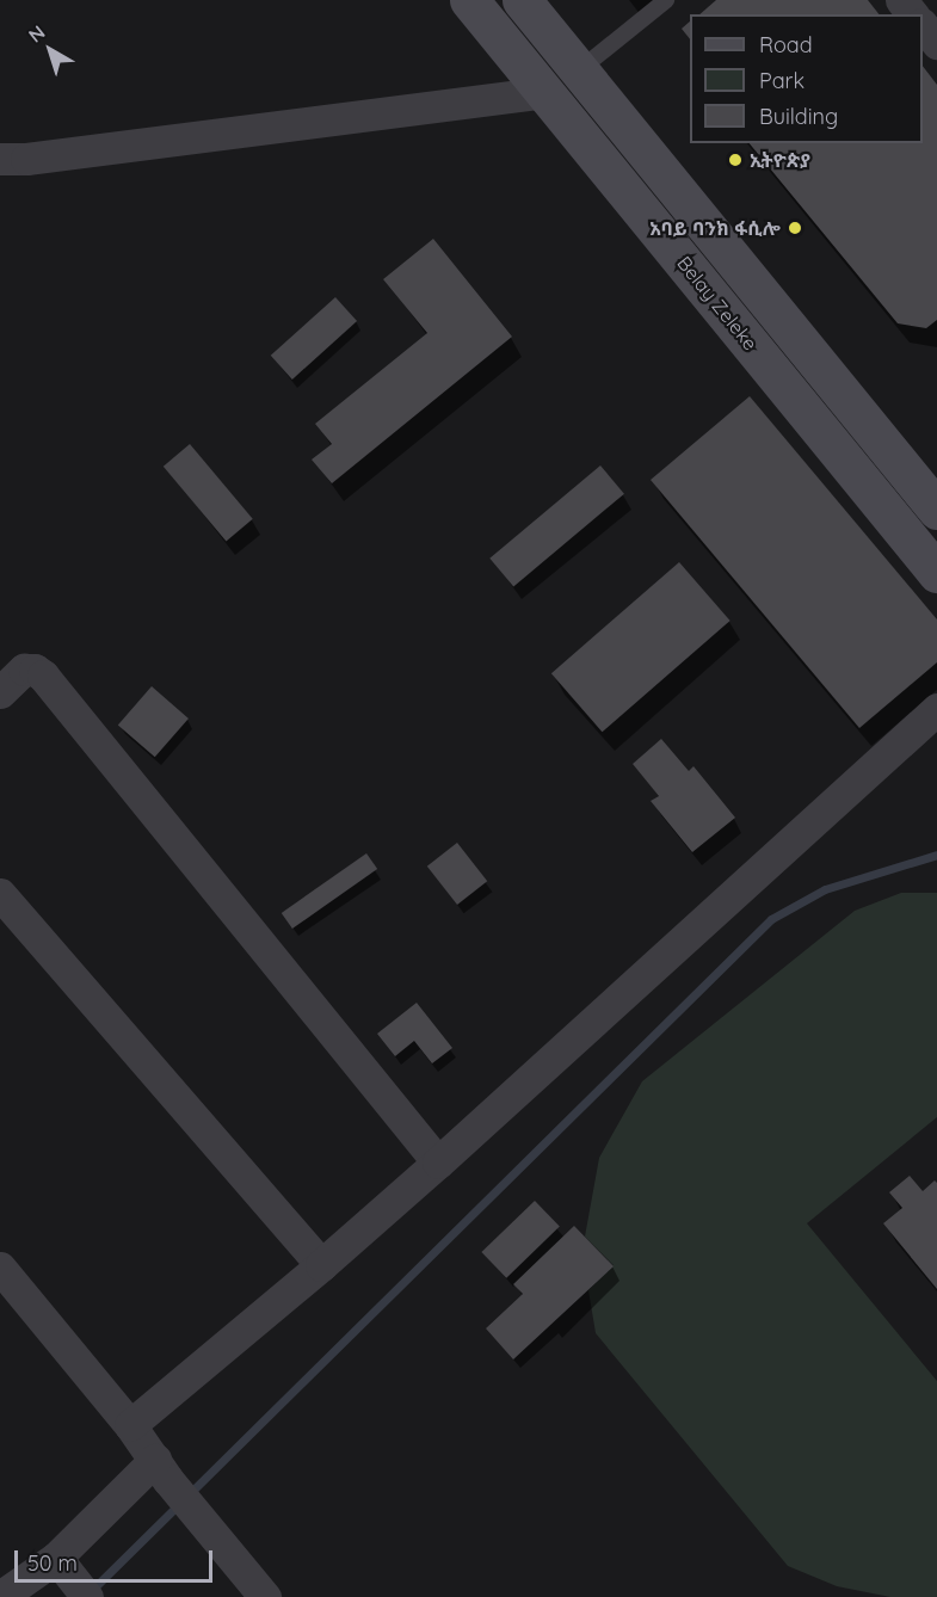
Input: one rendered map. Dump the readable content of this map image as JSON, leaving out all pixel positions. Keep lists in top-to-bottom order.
{
  "streets": {
    "street": ["Belay Zeleke"]
  },
  "places": ["ኢትዮጵያ", "አባይ ባንክ ፋሲሎ"],
  "legend": ["Road", "Park", "Building"],
  "scale_bar": "50 m",
  "north": "top left"
}
